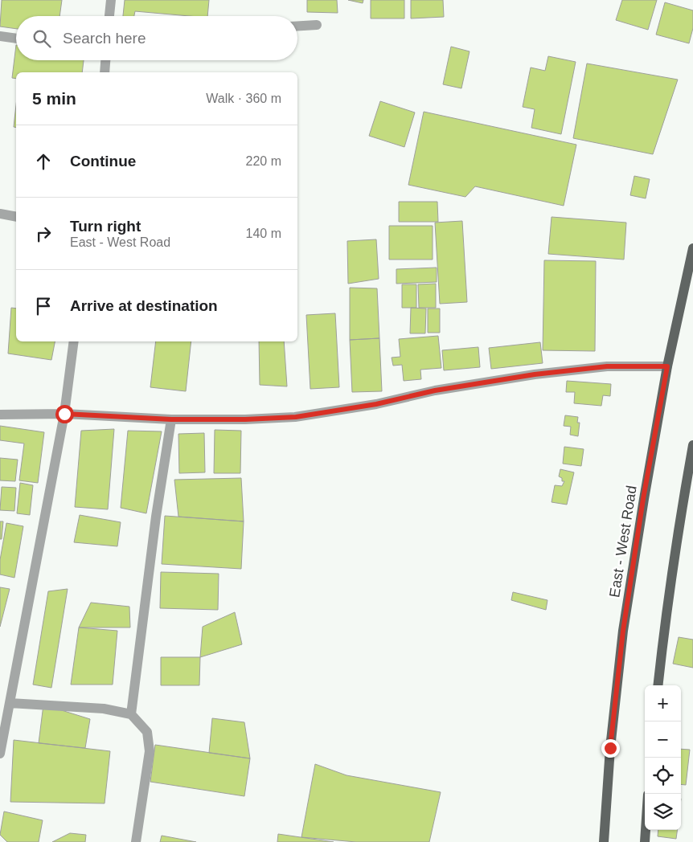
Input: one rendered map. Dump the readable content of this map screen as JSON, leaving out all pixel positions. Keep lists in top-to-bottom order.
{
  "streets": {
    "main road": ["East - West Road"]
  },
  "page": {
    "search": "Search here",
    "heading": ["5 min", "Walk · 360 m"],
    "list": [
      ["Continue", "220 m"],
      ["Turn right", "East - West Road", "140 m"],
      "Arrive at destination"
    ],
    "map_buttons": ["+", "−"]
  }
}
